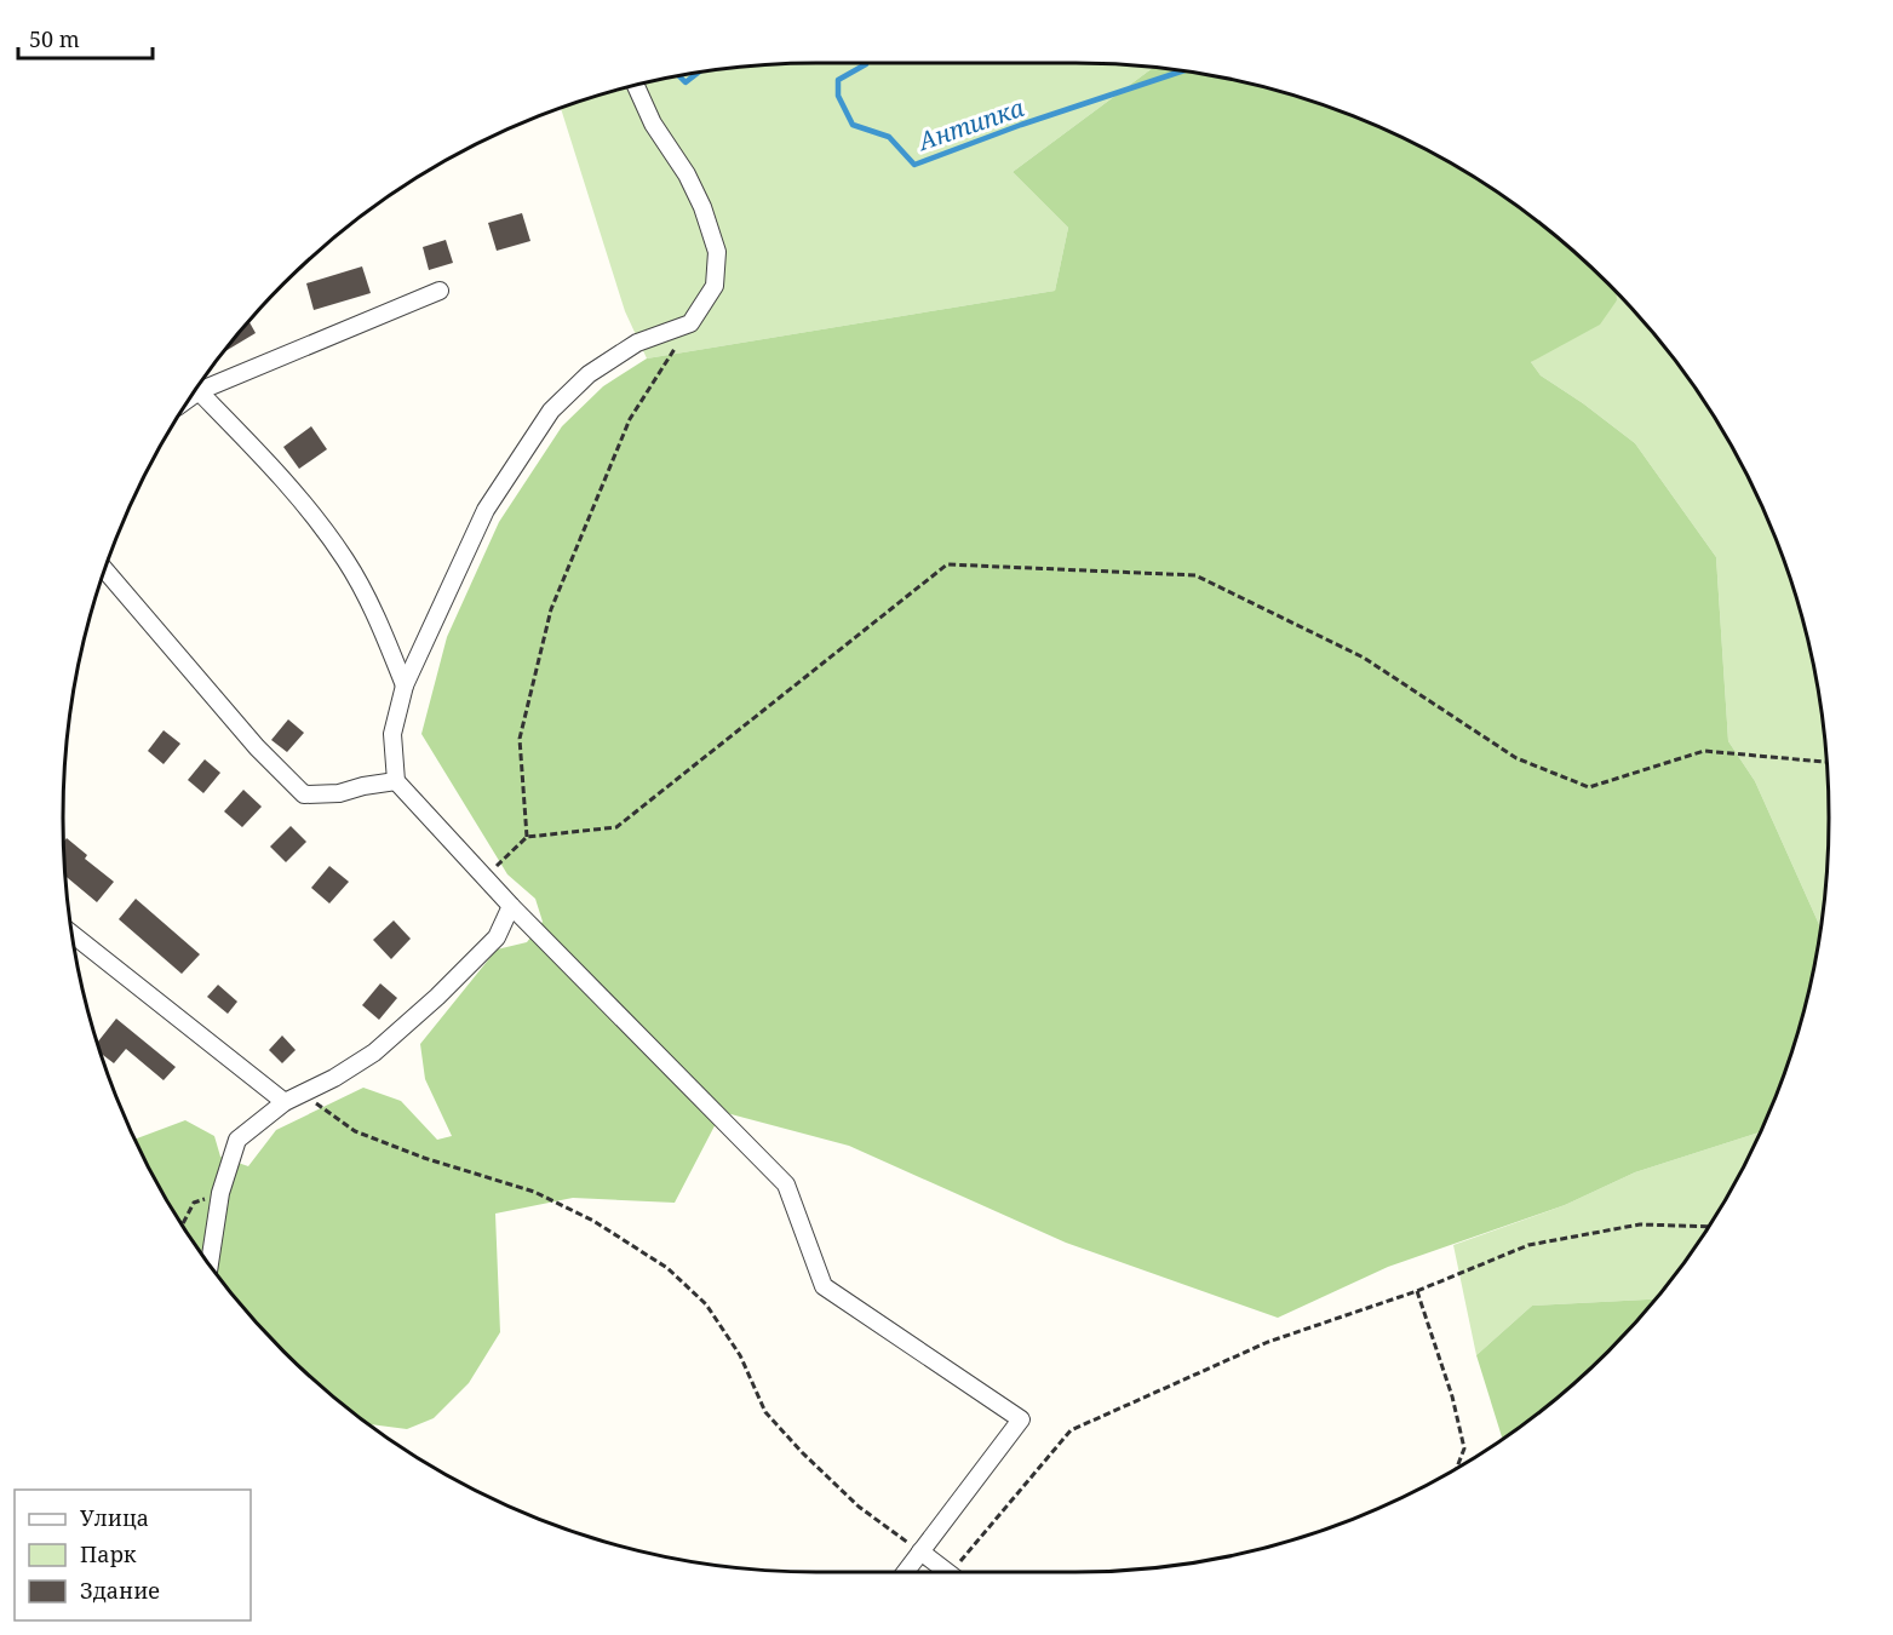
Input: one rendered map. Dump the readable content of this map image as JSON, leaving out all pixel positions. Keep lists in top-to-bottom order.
{
  "water": ["Антипка"],
  "legend": ["Улица", "Парк", "Здание"],
  "scale_bar": "50 m"
}
